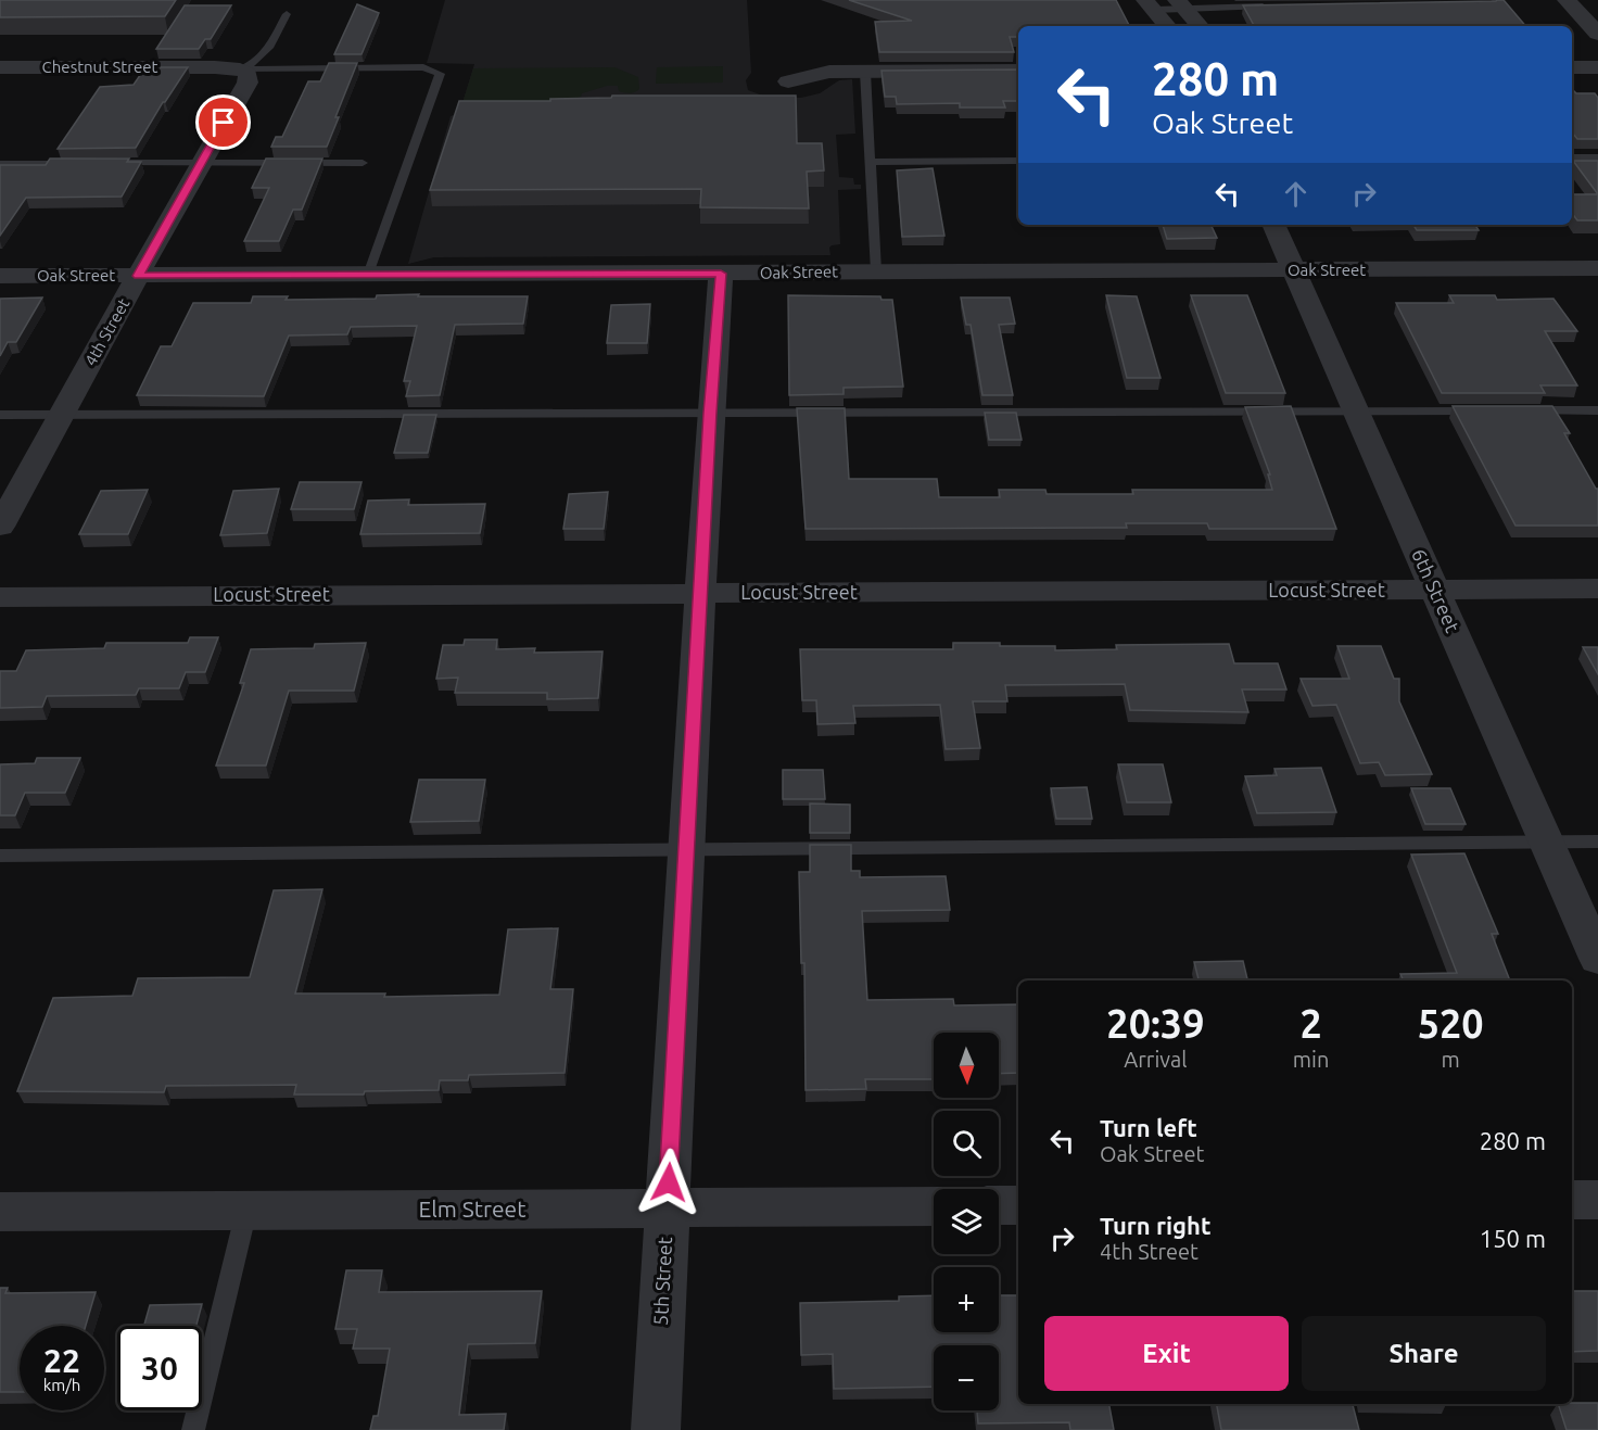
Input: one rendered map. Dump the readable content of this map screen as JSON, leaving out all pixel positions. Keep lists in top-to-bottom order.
{
  "streets": {
    "street": [
      "Chestnut Street",
      "Oak Street",
      "4th Street",
      "Locust Street",
      "6th Street",
      "Elm Street",
      "5th Street"
    ]
  },
  "crossings": [
    ["Chestnut Street", "4th Street"],
    ["Oak Street", "4th Street"],
    ["Oak Street", "6th Street"],
    ["Oak Street", "5th Street"],
    ["Locust Street", "6th Street"],
    ["Locust Street", "5th Street"],
    ["Elm Street", "5th Street"]
  ],
  "north": "bottom",
  "page": {
    "turn": ["280 m", "Oak Street"],
    "eta": [
      "20:39",
      "Arrival",
      "2",
      "min",
      "520",
      "m"
    ],
    "map_buttons": ["+", "−"],
    "list": [
      {
        "name": "Turn left",
        "note": "Oak Street",
        "value": "280 m"
      },
      {
        "name": "Turn right",
        "note": "4th Street",
        "value": "150 m"
      }
    ],
    "buttons": ["Exit", "Share"],
    "speed": "22 km/h",
    "limit": "30"
  }
}
